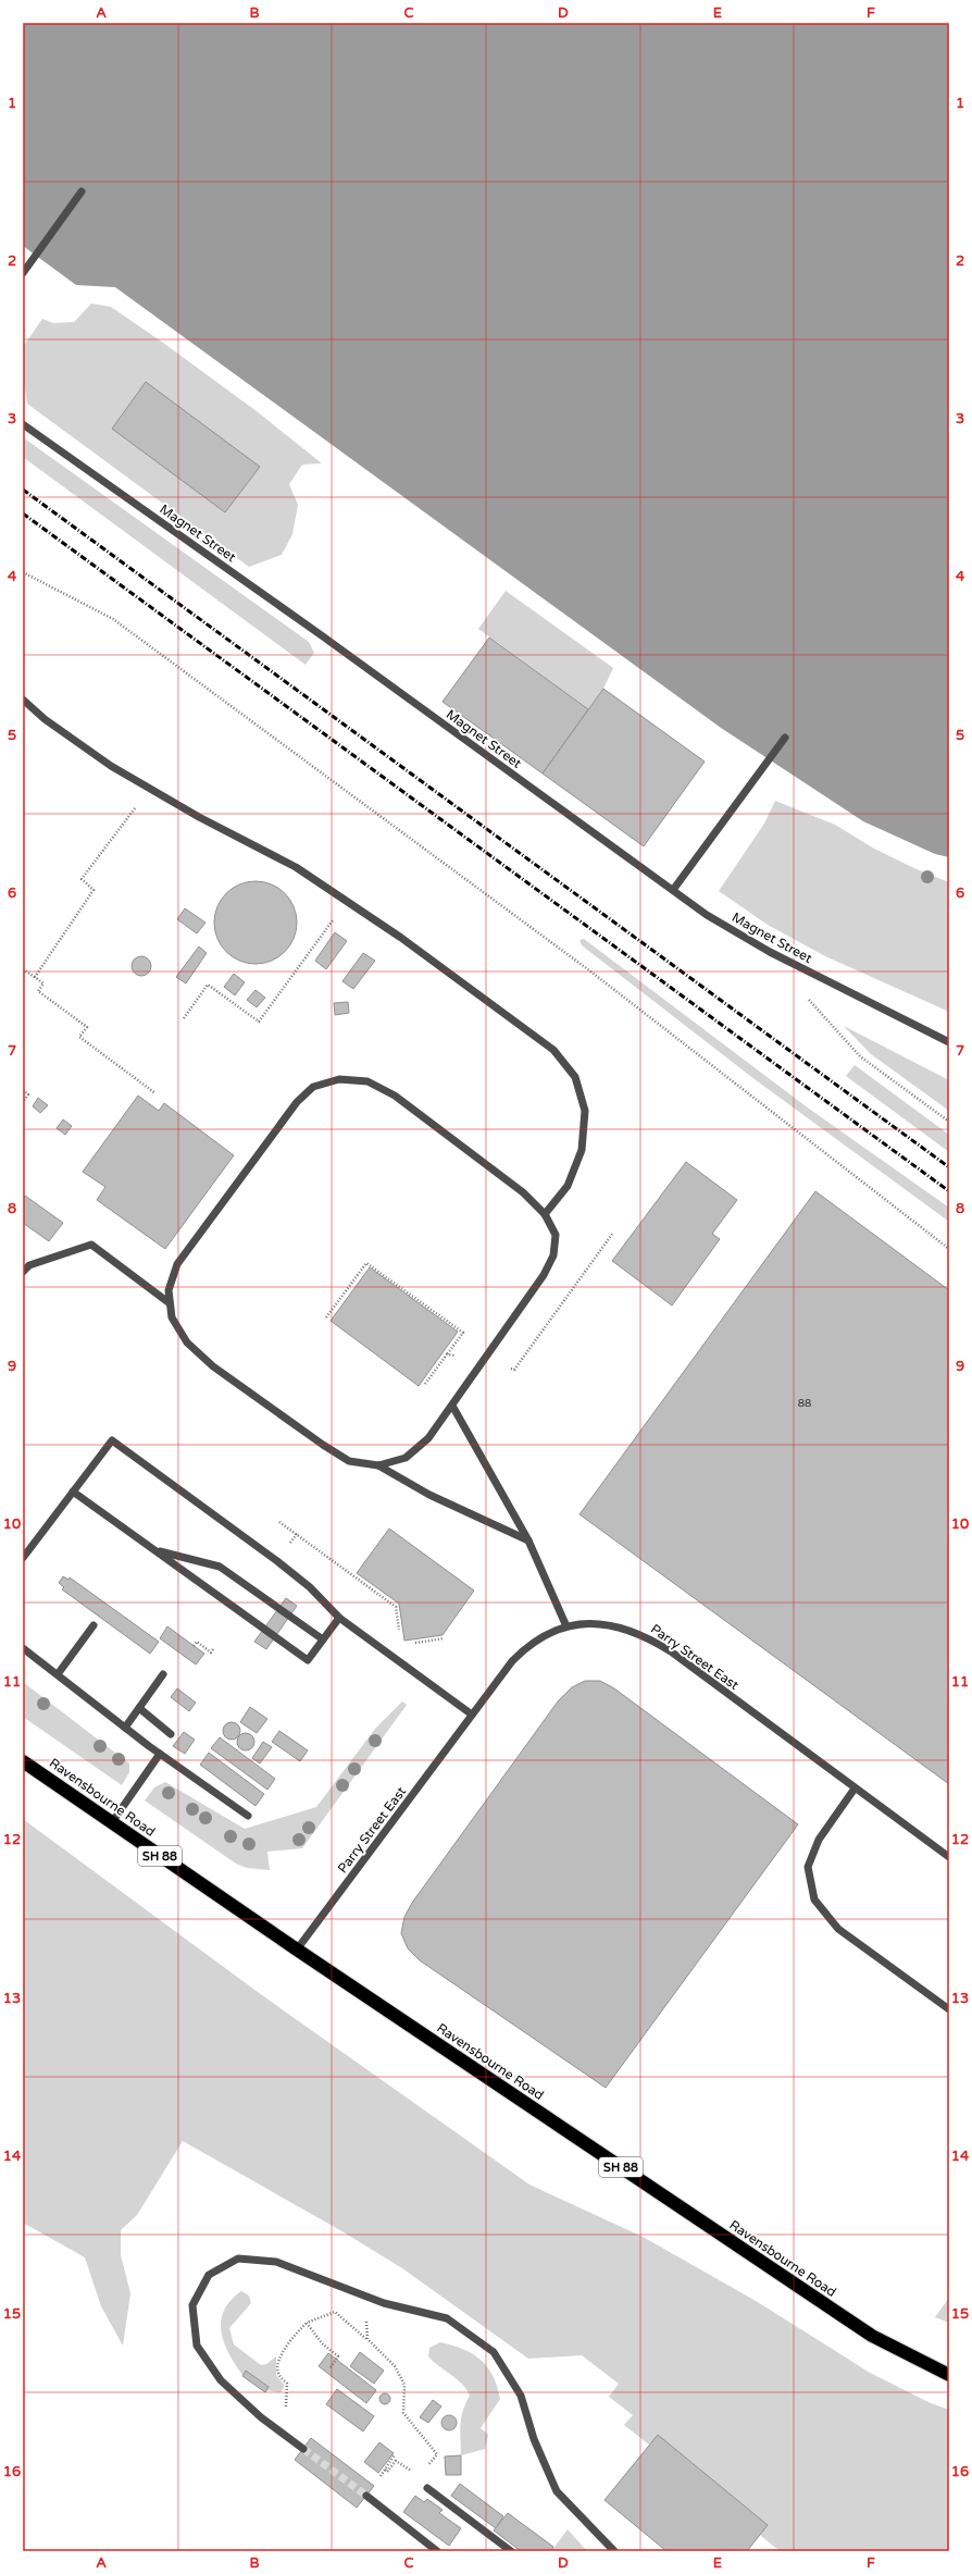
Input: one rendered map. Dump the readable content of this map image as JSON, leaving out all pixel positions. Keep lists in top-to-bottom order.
{
  "streets": {
    "highway": ["Ravensbourne Road", "SH 88"],
    "street": ["Magnet Street", "Parry Street East"]
  },
  "crossings": [
    ["Parry Street East", "Ravensbourne Road"]
  ],
  "house_numbers": ["88"],
  "grid": {
    "columns": [
      "A",
      "B",
      "C",
      "D",
      "E",
      "F"
    ],
    "rows": [
      "1",
      "2",
      "3",
      "4",
      "5",
      "6",
      "7",
      "8",
      "9",
      "10",
      "11",
      "12",
      "13",
      "14",
      "15",
      "16"
    ]
  }
}
